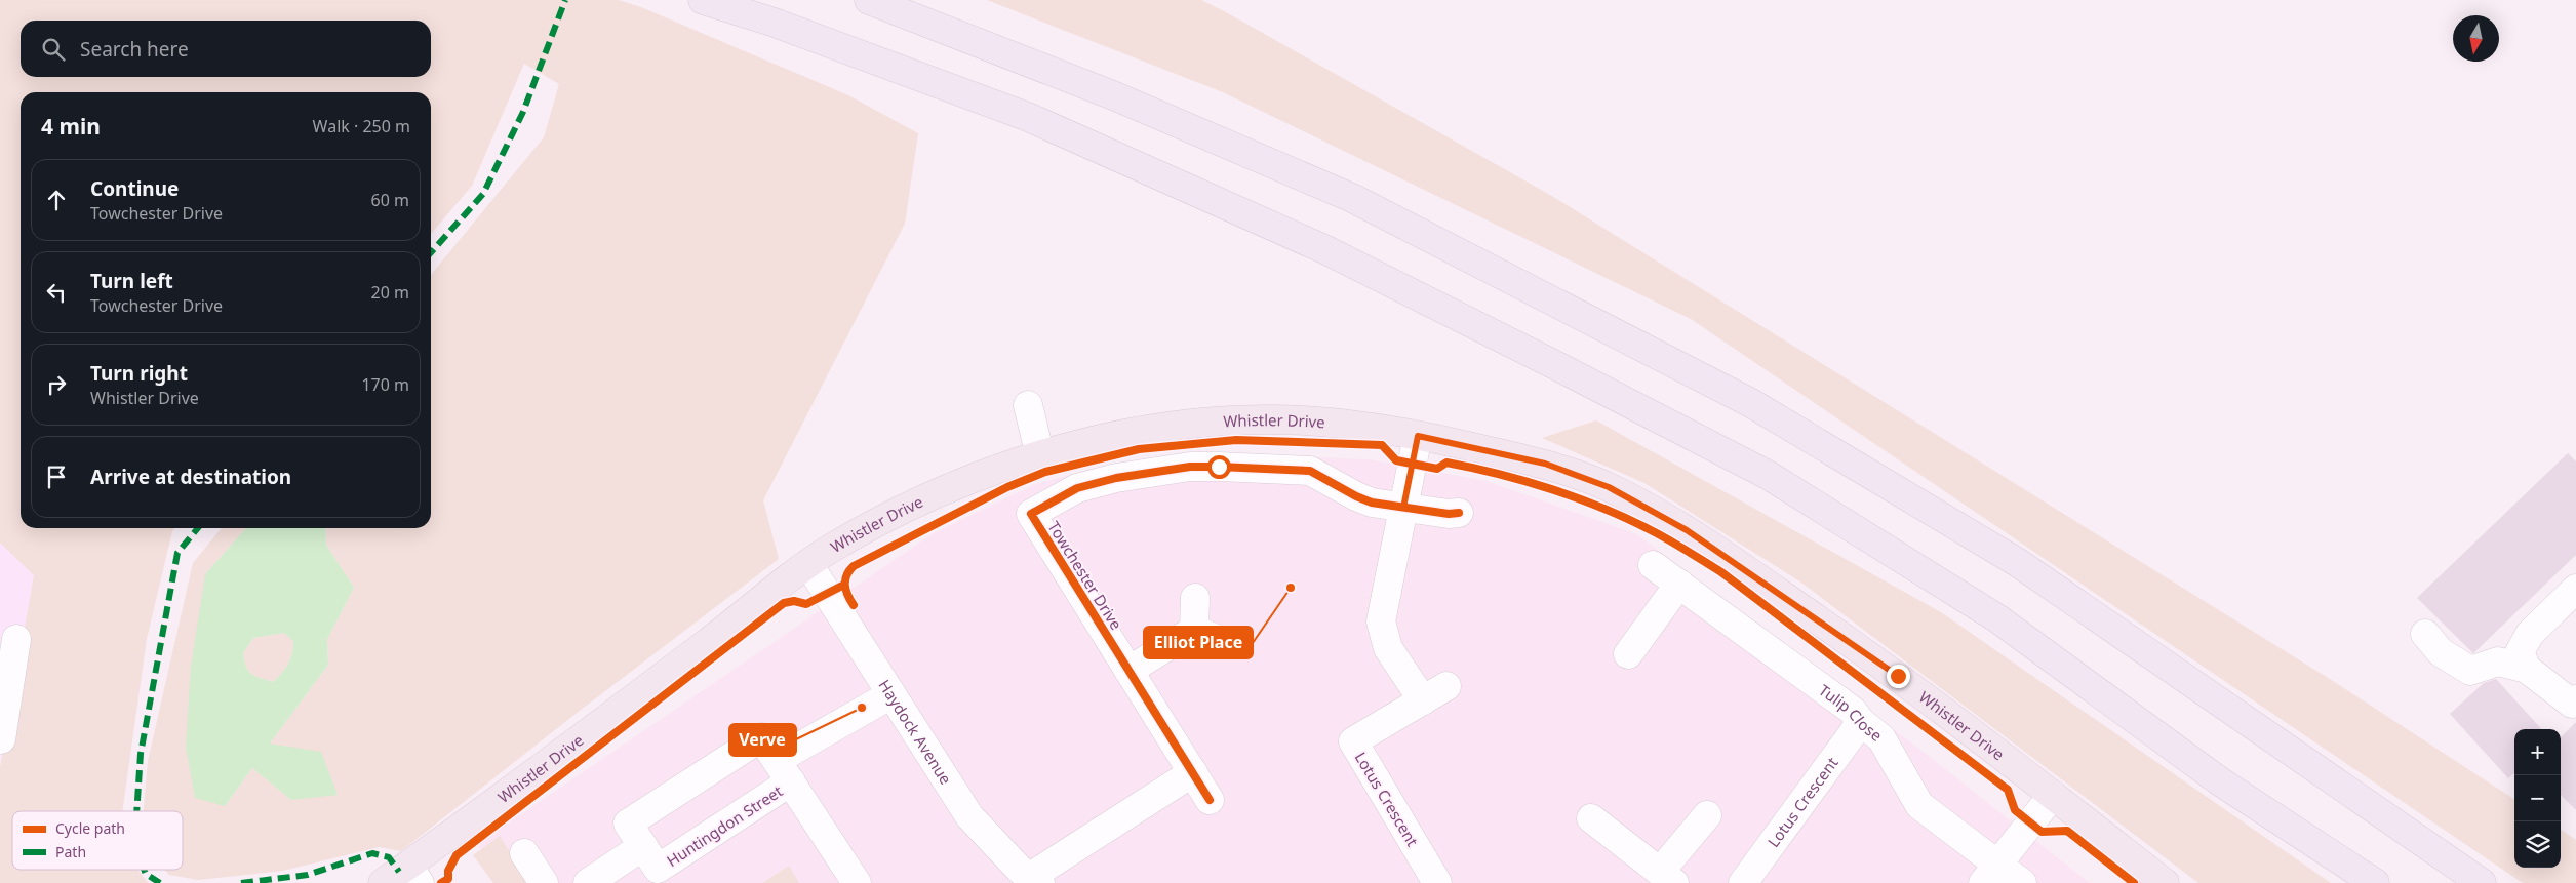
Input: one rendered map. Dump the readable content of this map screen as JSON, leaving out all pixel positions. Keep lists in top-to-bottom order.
{
  "streets": {
    "main road": ["Whistler Drive"],
    "street": [
      "Towchester Drive",
      "Tulip Close",
      "Haydock Avenue",
      "Lotus Crescent",
      "Huntingdon Street"
    ]
  },
  "crossings": [
    ["Whistler Drive", "Haydock Avenue"],
    ["Tulip Close", "Lotus Crescent"],
    ["Haydock Avenue", "Huntingdon Street"]
  ],
  "places": ["Elliot Place", "Verve"],
  "legend": ["Cycle path", "Path"],
  "north": "bottom",
  "page": {
    "search": "Search here",
    "heading": ["4 min", "Walk · 250 m"],
    "list": [
      ["Continue", "Towchester Drive", "60 m"],
      ["Turn left", "Towchester Drive", "20 m"],
      ["Turn right", "Whistler Drive", "170 m"],
      "Arrive at destination"
    ],
    "map_buttons": ["+", "−"]
  }
}
